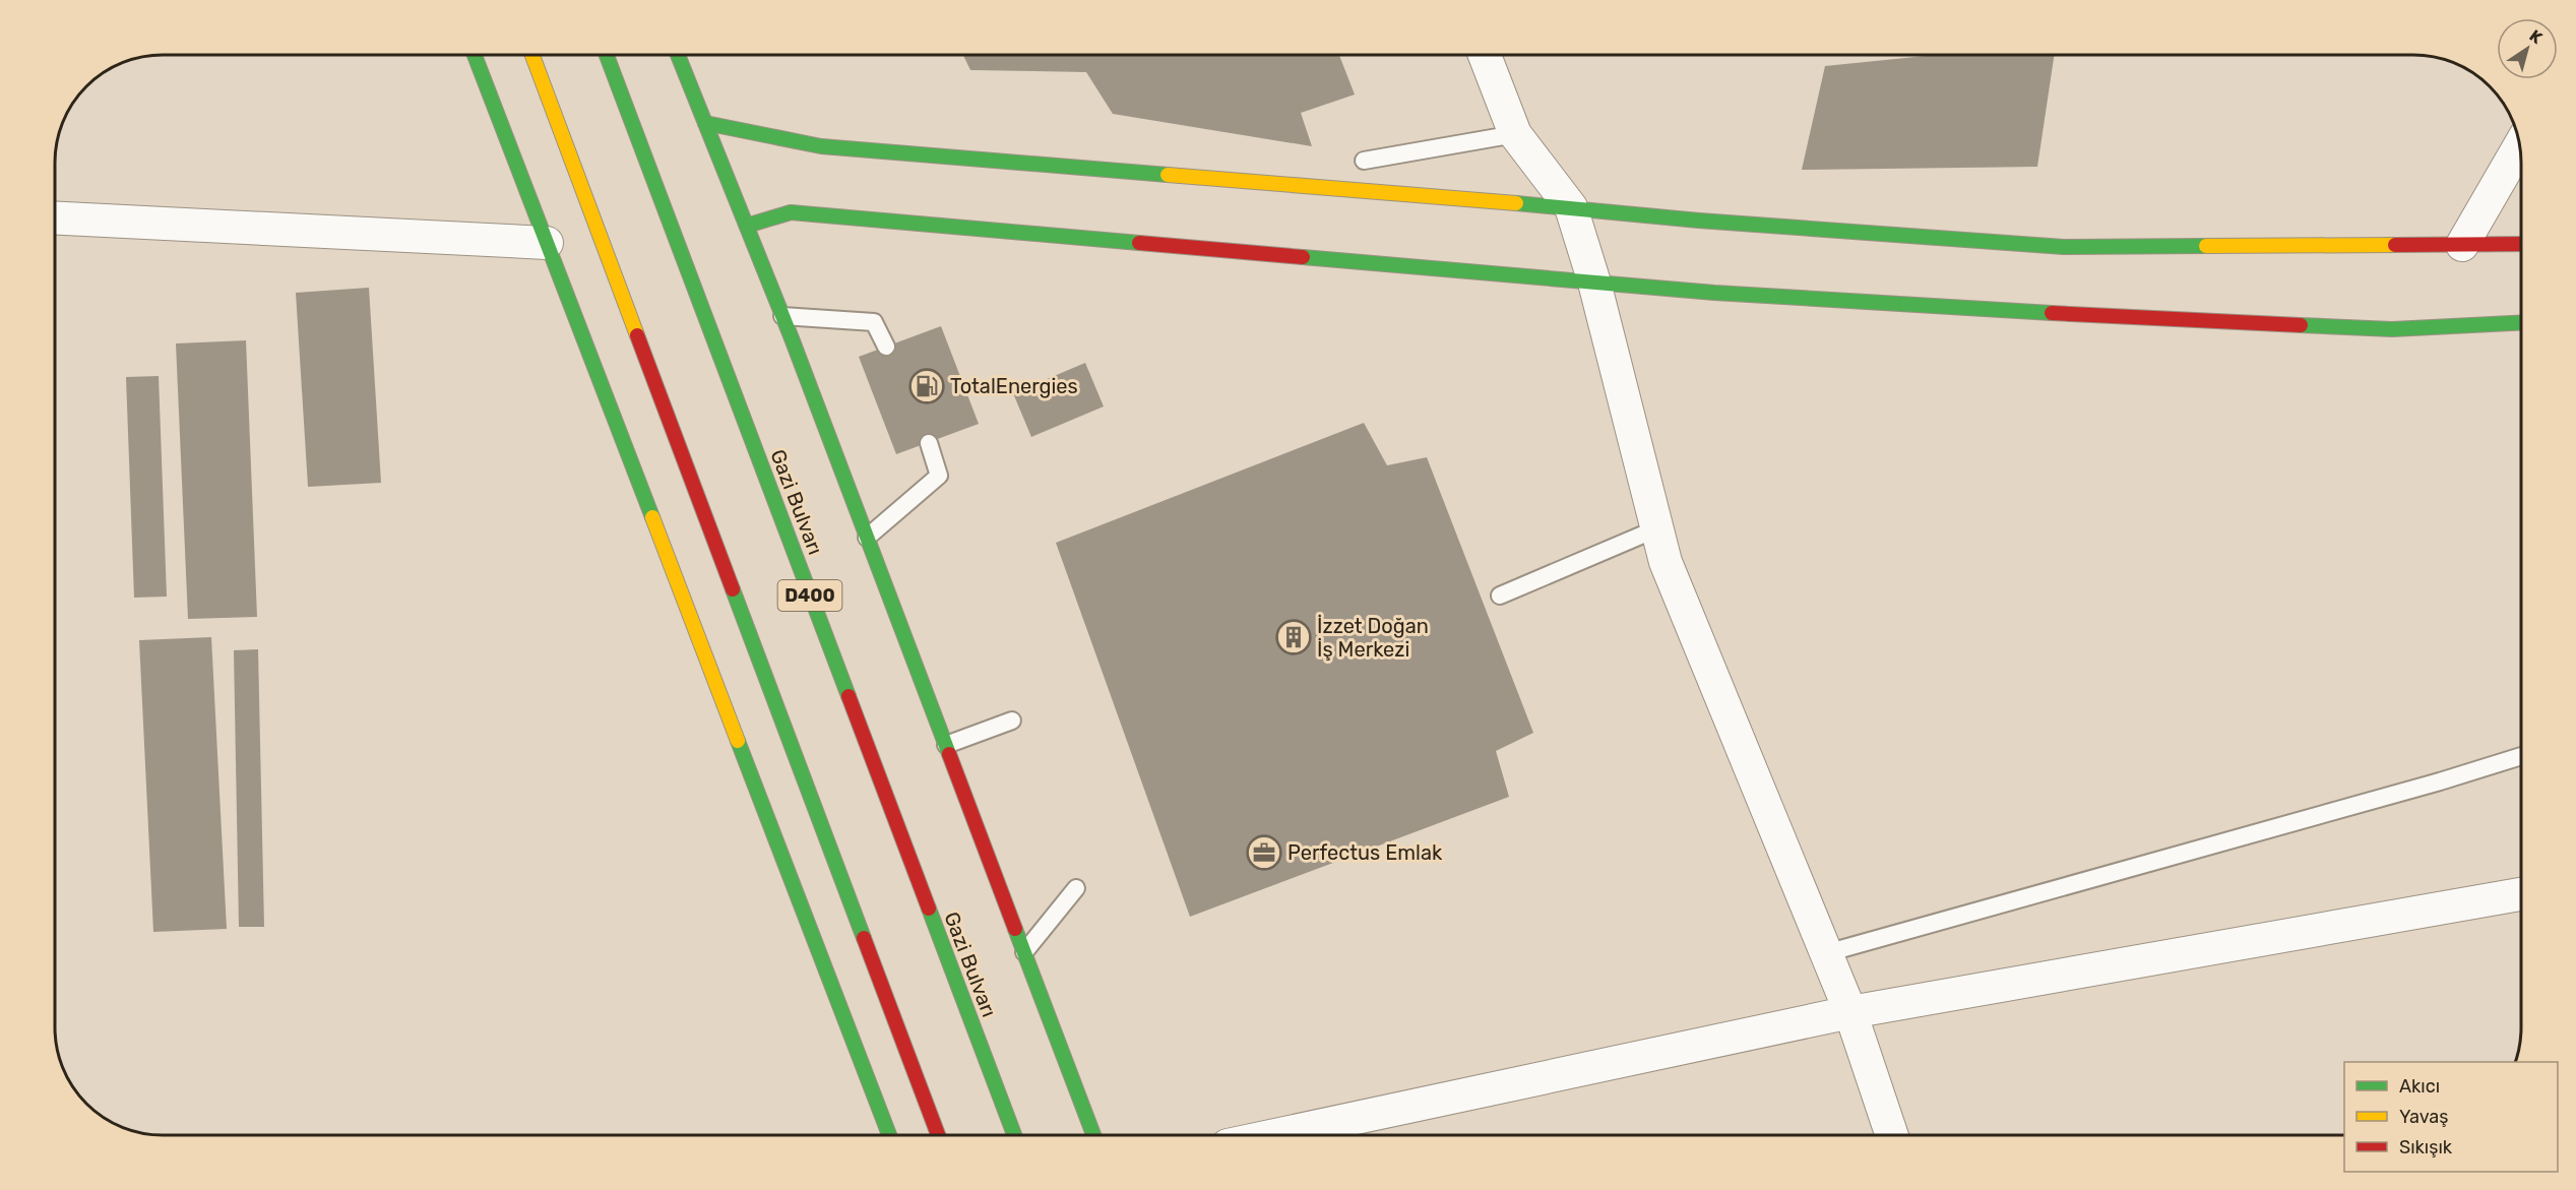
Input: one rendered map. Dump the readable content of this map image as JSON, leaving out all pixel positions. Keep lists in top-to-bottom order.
{
  "streets": {
    "main road": ["Gazi Bulvarı", "D400"]
  },
  "places": {
    "fuel station": ["TotalEnergies"],
    "building": ["İzzet Doğan İş Merkezi"],
    "office": ["Perfectus Emlak"]
  },
  "legend": ["Akıcı", "Yavaş", "Sıkışık"],
  "north": "top right"
}
